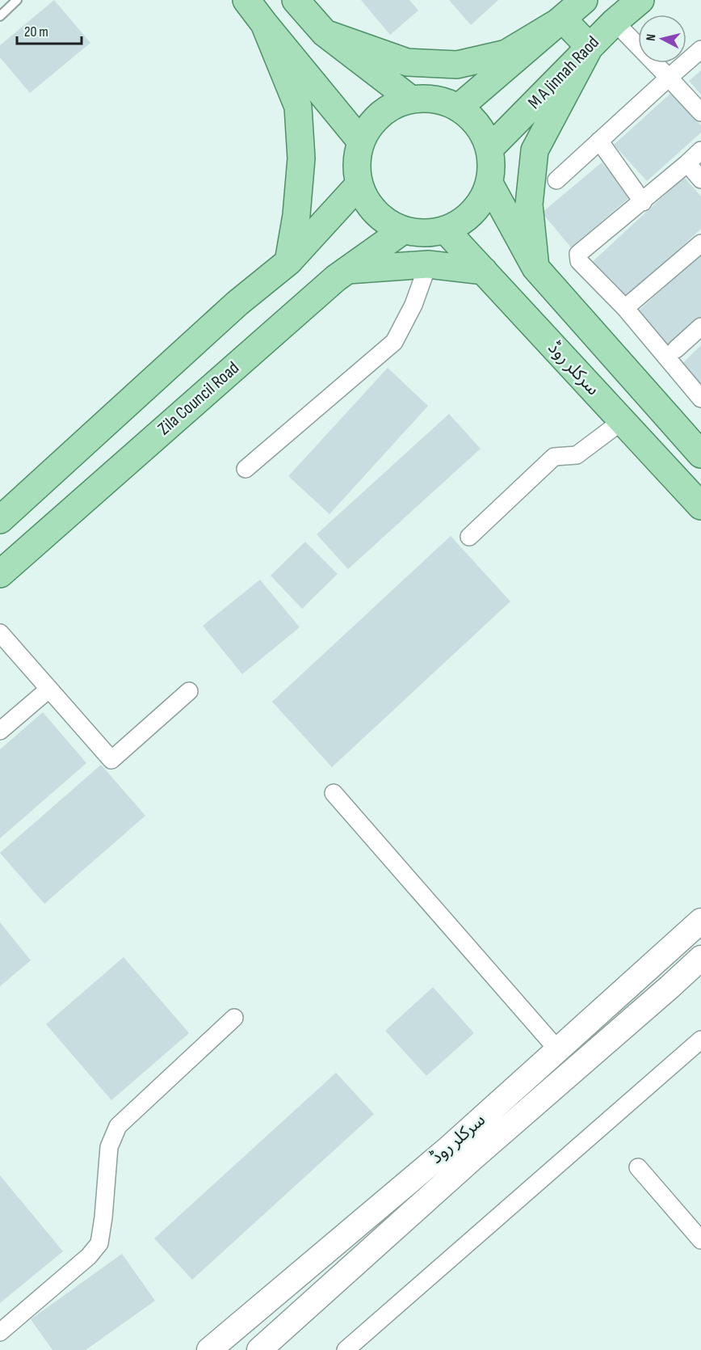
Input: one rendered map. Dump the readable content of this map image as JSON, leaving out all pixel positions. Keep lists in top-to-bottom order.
{
  "streets": {
    "main road": ["M A Jinnah Raod", "سرکلر روڈ", "Zila Council Road"]
  },
  "crossings": [
    ["M A Jinnah Raod", "سرکلر روڈ"],
    ["M A Jinnah Raod", "Zila Council Road"],
    ["سرکلر روڈ", "Zila Council Road"]
  ],
  "scale_bar": "20 m",
  "north": "left"
}
